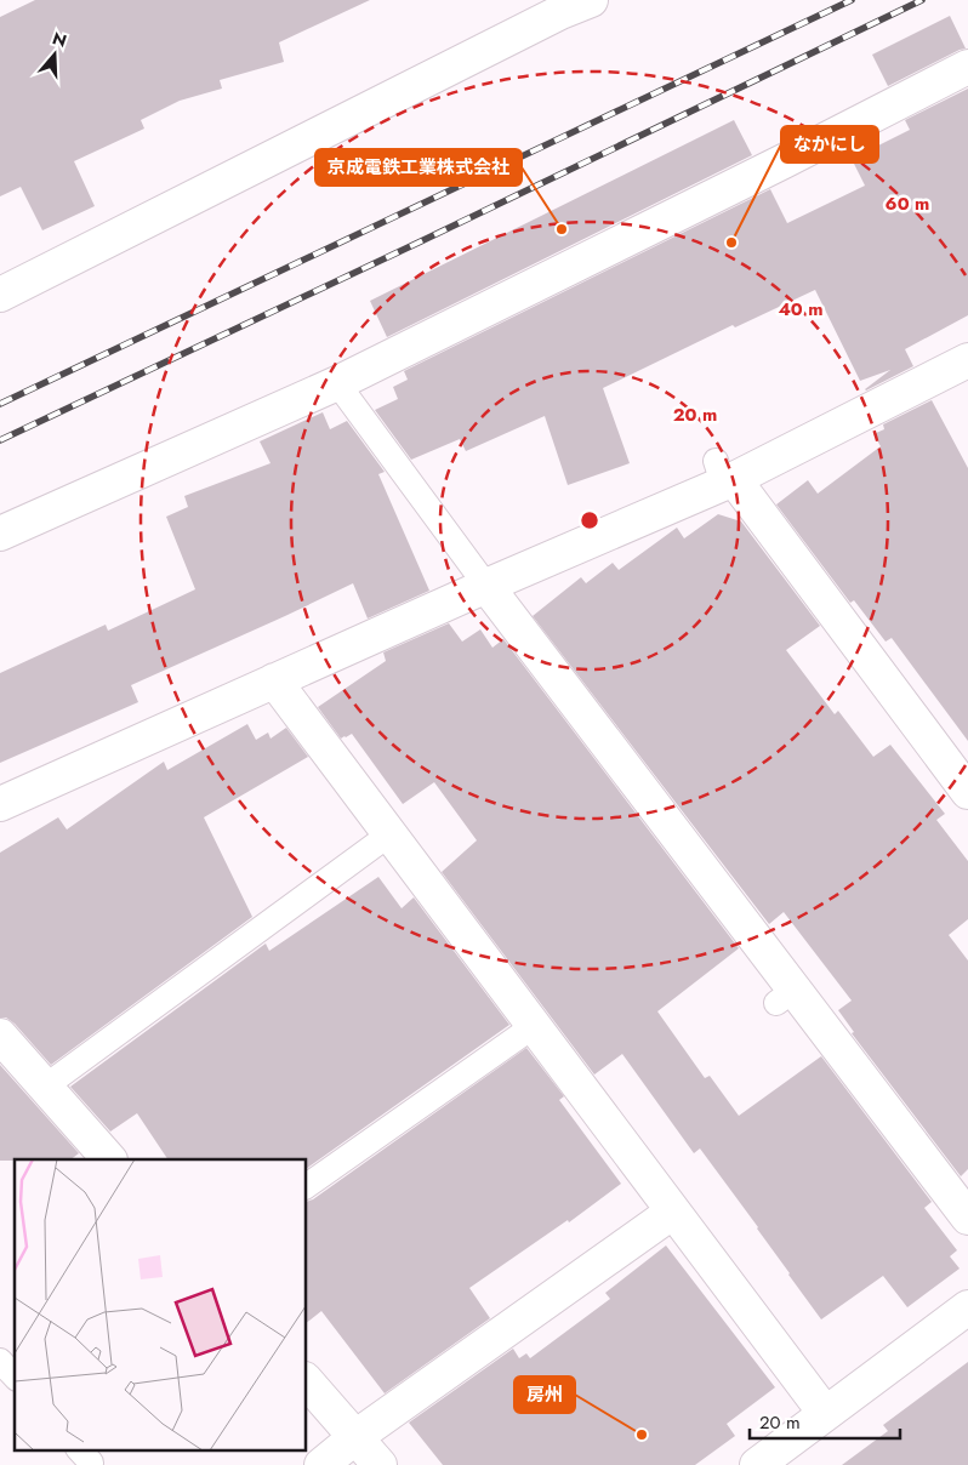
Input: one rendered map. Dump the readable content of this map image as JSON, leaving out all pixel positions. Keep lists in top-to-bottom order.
{
  "places": ["京成電鉄工業株式会社", "なかにし", "房州"],
  "scale_bar": "20 m",
  "north": "top",
  "rings": ["60 m", "40 m", "20 m"]
}
